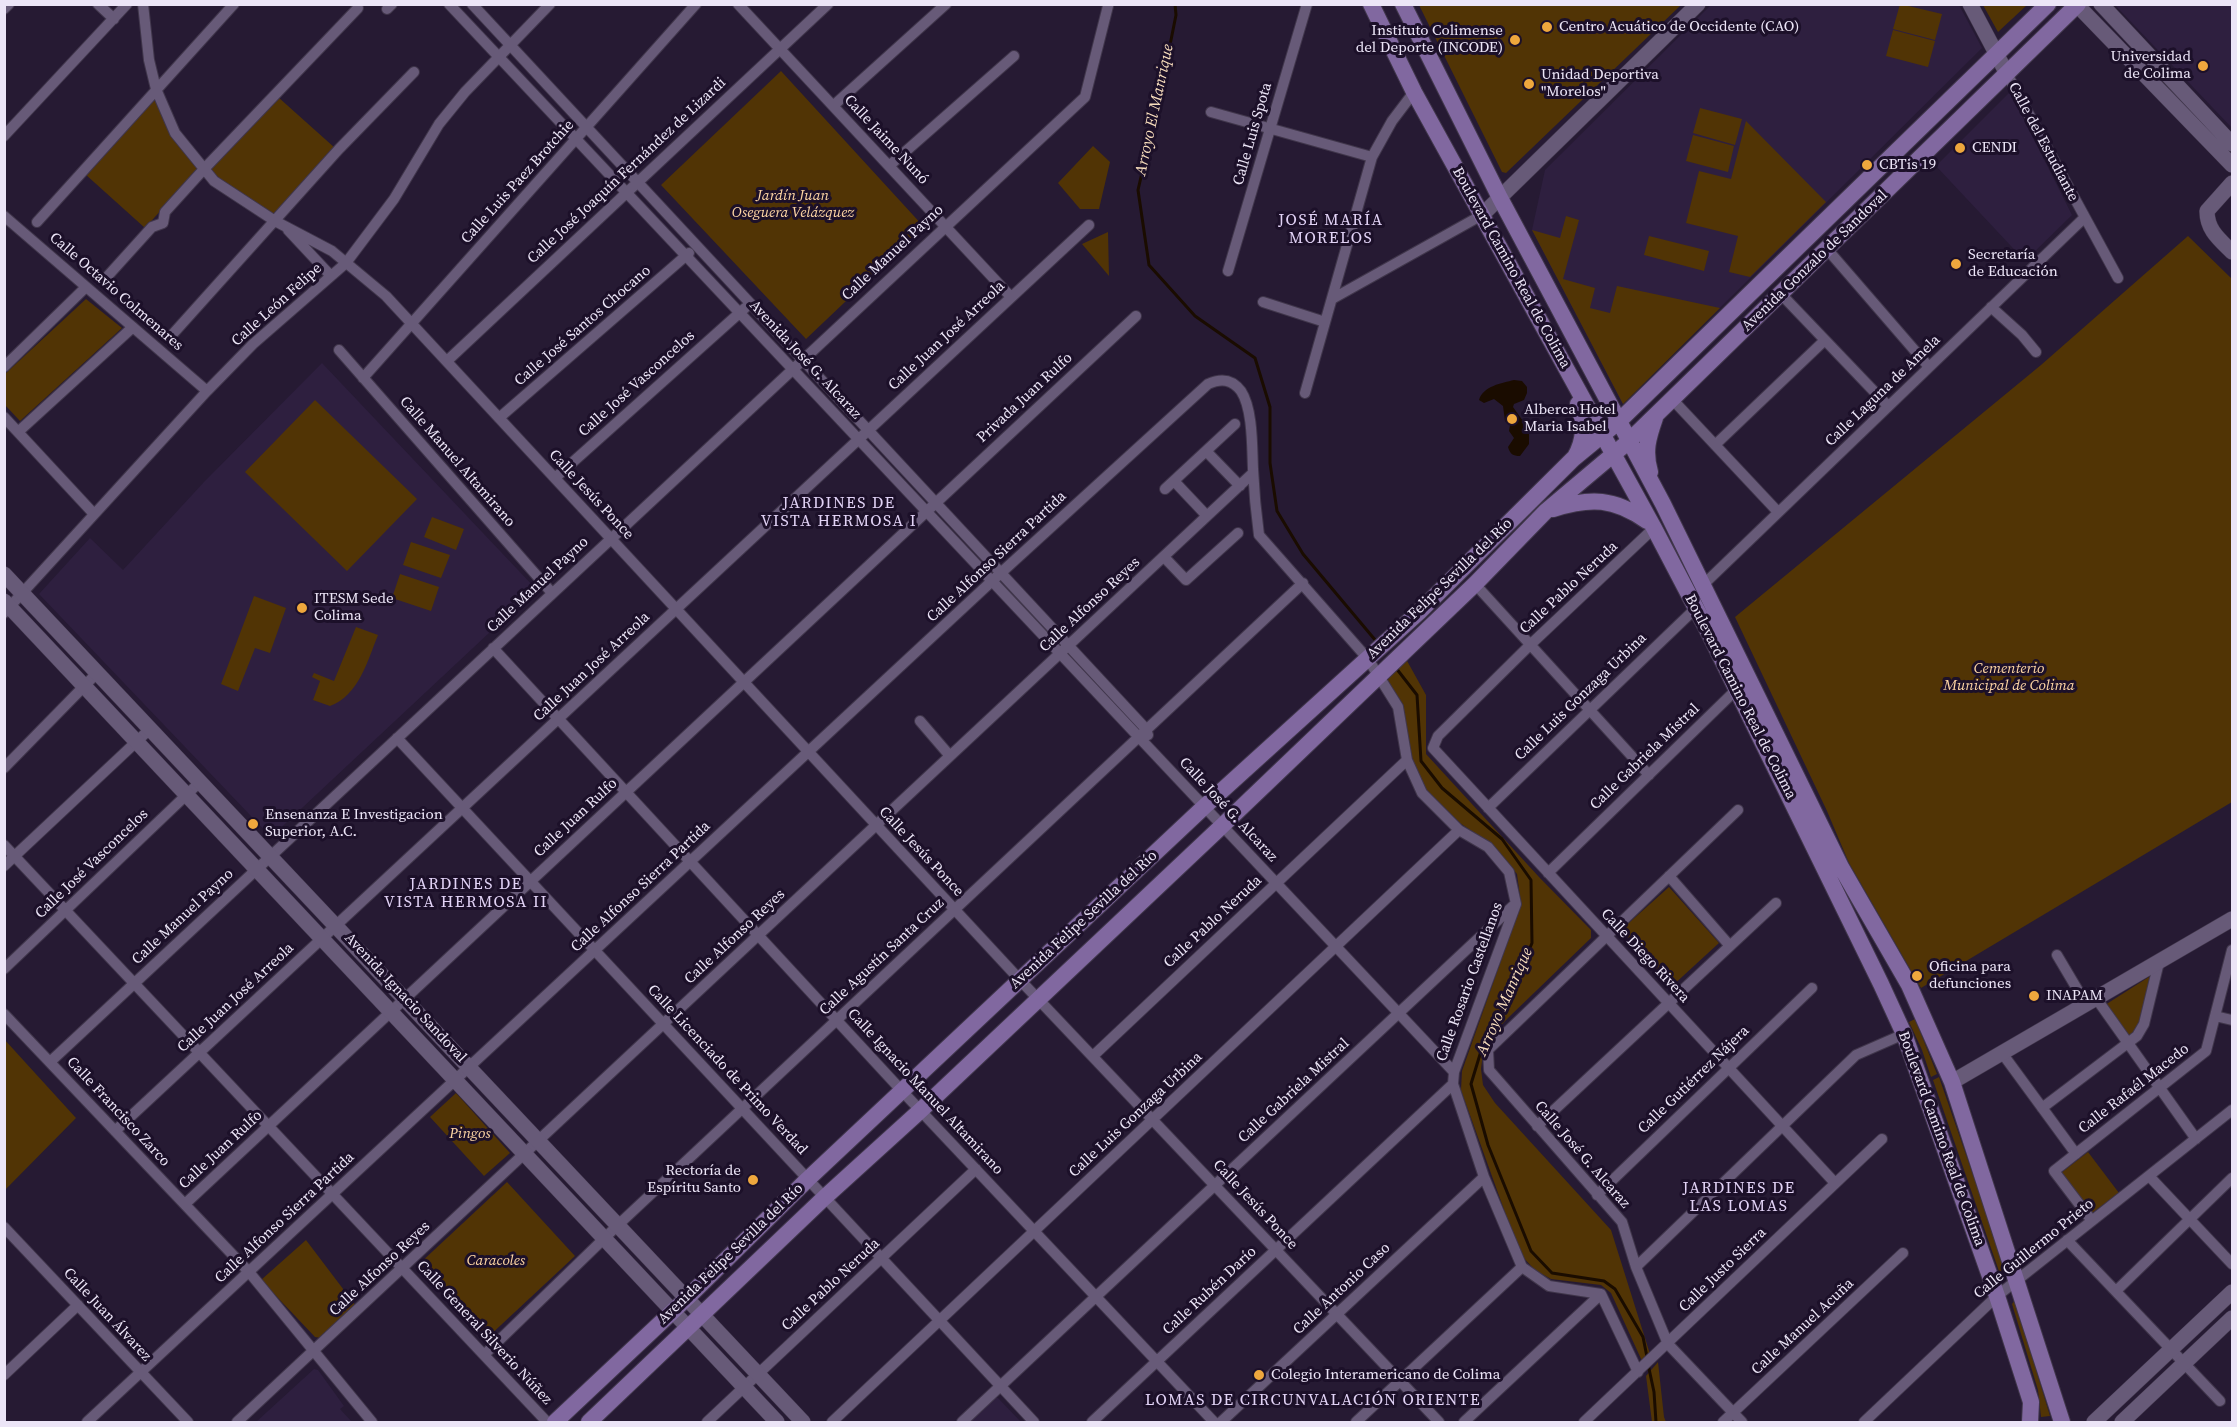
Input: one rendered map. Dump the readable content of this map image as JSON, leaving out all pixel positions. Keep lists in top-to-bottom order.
{
  "streets": {
    "main road": [
      "Calle del Estudiante",
      "Avenida Gonzalo de Sandoval",
      "Boulevard Camino Real de Colima",
      "Avenida Felipe Sevilla del Río",
      "Avenida Ignacio Sandoval"
    ],
    "street": [
      "Calle Luis Spota",
      "Calle Jaime Nunó",
      "Calle José Joaquín Fernández de Lizardi",
      "Calle Luis Paez Brotchie",
      "Calle Manuel Payno",
      "Calle Octavio Colmenares",
      "Calle León Felipe",
      "Calle José Santos Chocano",
      "Calle Juan José Arreola",
      "Avenida José G. Alcaraz",
      "Calle José Vasconcelos",
      "Calle Laguna de Amela",
      "Privada Juan Rulfo",
      "Calle Manuel Altamirano",
      "Calle Jesús Ponce",
      "Calle Alfonso Sierra Partida",
      "Calle Pablo Neruda",
      "Calle Alfonso Reyes",
      "Calle Luis Gonzaga Urbina",
      "Calle Gabriela Mistral",
      "Calle José G. Alcaraz",
      "Calle Juan Rulfo",
      "Calle Diego Rivera",
      "Calle Agustín Santa Cruz",
      "Calle Rosario Castellanos",
      "Calle Licenciado de Primo Verdad",
      "Calle Gutiérrez Nájera",
      "Calle Rafaél Macedo",
      "Calle Ignacio Manuel Altamirano",
      "Calle Francisco Zarco",
      "Calle Guillermo Prieto",
      "Calle Justo Sierra",
      "Calle Antonio Caso",
      "Calle Rubén Darío",
      "Calle Juan Álvarez",
      "Calle Manuel Acuña",
      "Calle General Silverio Núñez"
    ]
  },
  "crossings": [
    ["Calle Jaime Nunó", "Calle José Joaquín Fernández de Lizardi"],
    ["Calle Jaime Nunó", "Calle Manuel Payno"],
    ["Calle Jaime Nunó", "Calle Juan José Arreola"],
    ["Calle del Estudiante", "Avenida Gonzalo de Sandoval"],
    ["Calle del Estudiante", "Calle Laguna de Amela"],
    ["Calle José Joaquín Fernández de Lizardi", "Avenida José G. Alcaraz"],
    ["Calle José Joaquín Fernández de Lizardi", "Calle Jesús Ponce"],
    ["Calle Luis Paez Brotchie", "Avenida José G. Alcaraz"],
    ["Calle Luis Paez Brotchie", "Calle Manuel Altamirano"],
    ["Calle Luis Paez Brotchie", "Calle Jesús Ponce"],
    ["Calle Manuel Payno", "Avenida José G. Alcaraz"],
    ["Calle Manuel Payno", "Calle Manuel Altamirano"],
    ["Calle Manuel Payno", "Calle Jesús Ponce"],
    ["Calle Manuel Payno", "Avenida Ignacio Sandoval"],
    ["Calle Manuel Payno", "Calle Licenciado de Primo Verdad"],
    ["Calle Manuel Payno", "Calle Ignacio Manuel Altamirano"],
    ["Calle Manuel Payno", "Calle Francisco Zarco"],
    ["Calle Manuel Payno", "Calle General Silverio Núñez"],
    ["Avenida Gonzalo de Sandoval", "Boulevard Camino Real de Colima"],
    ["Avenida Gonzalo de Sandoval", "Avenida Felipe Sevilla del Río"],
    ["Boulevard Camino Real de Colima", "Calle Laguna de Amela"],
    ["Boulevard Camino Real de Colima", "Calle Pablo Neruda"],
    ["Boulevard Camino Real de Colima", "Avenida Felipe Sevilla del Río"],
    ["Boulevard Camino Real de Colima", "Calle Luis Gonzaga Urbina"],
    ["Boulevard Camino Real de Colima", "Calle Gabriela Mistral"],
    ["Boulevard Camino Real de Colima", "Calle Guillermo Prieto"],
    ["Calle Octavio Colmenares", "Calle León Felipe"],
    ["Calle León Felipe", "Avenida José G. Alcaraz"],
    ["Calle León Felipe", "Calle Jesús Ponce"],
    ["Calle León Felipe", "Avenida Ignacio Sandoval"],
    ["Calle José Santos Chocano", "Avenida José G. Alcaraz"],
    ["Calle José Santos Chocano", "Calle Jesús Ponce"],
    ["Calle Juan José Arreola", "Avenida José G. Alcaraz"],
    ["Calle Juan José Arreola", "Calle Jesús Ponce"],
    ["Calle Juan José Arreola", "Avenida Ignacio Sandoval"],
    ["Calle Juan José Arreola", "Calle Licenciado de Primo Verdad"],
    ["Calle Juan José Arreola", "Calle Ignacio Manuel Altamirano"],
    ["Calle Juan José Arreola", "Calle Francisco Zarco"],
    ["Calle Juan José Arreola", "Calle General Silverio Núñez"],
    ["Avenida José G. Alcaraz", "Calle José Vasconcelos"],
    ["Avenida José G. Alcaraz", "Privada Juan Rulfo"],
    ["Avenida José G. Alcaraz", "Calle Alfonso Sierra Partida"],
    ["Avenida José G. Alcaraz", "Calle Alfonso Reyes"],
    ["Avenida José G. Alcaraz", "Calle José G. Alcaraz"],
    ["Avenida José G. Alcaraz", "Calle Juan Rulfo"],
    ["Avenida José G. Alcaraz", "Calle Agustín Santa Cruz"],
    ["Calle José Vasconcelos", "Calle Jesús Ponce"],
    ["Calle José Vasconcelos", "Avenida Ignacio Sandoval"],
    ["Calle José Vasconcelos", "Calle General Silverio Núñez"],
    ["Privada Juan Rulfo", "Calle Juan Rulfo"],
    ["Calle Jesús Ponce", "Calle Alfonso Sierra Partida"],
    ["Calle Jesús Ponce", "Calle Pablo Neruda"],
    ["Calle Jesús Ponce", "Avenida Felipe Sevilla del Río"],
    ["Calle Jesús Ponce", "Calle Alfonso Reyes"],
    ["Calle Jesús Ponce", "Calle Luis Gonzaga Urbina"],
    ["Calle Jesús Ponce", "Calle Gabriela Mistral"],
    ["Calle Jesús Ponce", "Calle Juan Rulfo"],
    ["Calle Jesús Ponce", "Calle Agustín Santa Cruz"],
    ["Calle Jesús Ponce", "Calle Antonio Caso"],
    ["Calle Jesús Ponce", "Calle Rubén Darío"],
    ["Calle Alfonso Sierra Partida", "Calle Rosario Castellanos"],
    ["Calle Alfonso Sierra Partida", "Avenida Ignacio Sandoval"],
    ["Calle Alfonso Sierra Partida", "Calle Licenciado de Primo Verdad"],
    ["Calle Alfonso Sierra Partida", "Calle Ignacio Manuel Altamirano"],
    ["Calle Alfonso Sierra Partida", "Calle Francisco Zarco"],
    ["Calle Alfonso Sierra Partida", "Calle Juan Álvarez"],
    ["Calle Alfonso Sierra Partida", "Calle General Silverio Núñez"],
    ["Calle Pablo Neruda", "Calle José G. Alcaraz"],
    ["Calle Pablo Neruda", "Calle Diego Rivera"],
    ["Calle Pablo Neruda", "Calle Rosario Castellanos"],
    ["Calle Pablo Neruda", "Avenida Ignacio Sandoval"],
    ["Calle Pablo Neruda", "Calle Licenciado de Primo Verdad"],
    ["Calle Pablo Neruda", "Calle Ignacio Manuel Altamirano"],
    ["Avenida Felipe Sevilla del Río", "Calle José G. Alcaraz"],
    ["Avenida Felipe Sevilla del Río", "Calle Rosario Castellanos"],
    ["Avenida Felipe Sevilla del Río", "Avenida Ignacio Sandoval"],
    ["Avenida Felipe Sevilla del Río", "Calle Licenciado de Primo Verdad"],
    ["Avenida Felipe Sevilla del Río", "Calle Ignacio Manuel Altamirano"],
    ["Calle Alfonso Reyes", "Calle Rosario Castellanos"],
    ["Calle Alfonso Reyes", "Avenida Ignacio Sandoval"],
    ["Calle Alfonso Reyes", "Calle Licenciado de Primo Verdad"],
    ["Calle Alfonso Reyes", "Calle Ignacio Manuel Altamirano"],
    ["Calle Alfonso Reyes", "Calle Francisco Zarco"],
    ["Calle Alfonso Reyes", "Calle General Silverio Núñez"],
    ["Calle Luis Gonzaga Urbina", "Calle José G. Alcaraz"],
    ["Calle Luis Gonzaga Urbina", "Calle Diego Rivera"],
    ["Calle Luis Gonzaga Urbina", "Calle Rosario Castellanos"],
    ["Calle Luis Gonzaga Urbina", "Calle Licenciado de Primo Verdad"],
    ["Calle Luis Gonzaga Urbina", "Calle Ignacio Manuel Altamirano"],
    ["Calle Gabriela Mistral", "Calle José G. Alcaraz"],
    ["Calle Gabriela Mistral", "Calle Diego Rivera"],
    ["Calle Gabriela Mistral", "Calle Rosario Castellanos"],
    ["Calle Gabriela Mistral", "Calle Licenciado de Primo Verdad"],
    ["Calle Gabriela Mistral", "Calle Ignacio Manuel Altamirano"],
    ["Calle José G. Alcaraz", "Calle Diego Rivera"],
    ["Calle José G. Alcaraz", "Calle Agustín Santa Cruz"],
    ["Calle José G. Alcaraz", "Calle Rosario Castellanos"],
    ["Calle José G. Alcaraz", "Calle Gutiérrez Nájera"],
    ["Calle José G. Alcaraz", "Calle Justo Sierra"],
    ["Calle José G. Alcaraz", "Calle Rubén Darío"],
    ["Calle José G. Alcaraz", "Calle Manuel Acuña"],
    ["Calle Juan Rulfo", "Avenida Ignacio Sandoval"],
    ["Calle Juan Rulfo", "Calle Licenciado de Primo Verdad"],
    ["Calle Juan Rulfo", "Calle Ignacio Manuel Altamirano"],
    ["Calle Juan Rulfo", "Calle Francisco Zarco"],
    ["Calle Juan Rulfo", "Calle General Silverio Núñez"],
    ["Calle Diego Rivera", "Calle Gutiérrez Nájera"],
    ["Calle Diego Rivera", "Calle Justo Sierra"],
    ["Calle Agustín Santa Cruz", "Calle Rosario Castellanos"],
    ["Calle Agustín Santa Cruz", "Avenida Ignacio Sandoval"],
    ["Calle Agustín Santa Cruz", "Calle Licenciado de Primo Verdad"],
    ["Calle Agustín Santa Cruz", "Calle Ignacio Manuel Altamirano"],
    ["Calle Agustín Santa Cruz", "Calle General Silverio Núñez"],
    ["Calle Rosario Castellanos", "Calle Antonio Caso"],
    ["Calle Rosario Castellanos", "Calle Rubén Darío"],
    ["Calle Rafaél Macedo", "Calle Guillermo Prieto"],
    ["Calle Ignacio Manuel Altamirano", "Calle Rubén Darío"]
  ],
  "districts": [
    "JOSÉ MARÍA MORELOS",
    "JARDINES DE VISTA HERMOSA I",
    "JARDINES DE VISTA HERMOSA II",
    "JARDINES DE LAS LOMAS",
    "LOMAS DE CIRCUNVALACIÓN ORIENTE"
  ],
  "water": ["Arroyo El Manrique", "Arroyo Manrique"],
  "parks": [
    "Jardín Juan Oseguera Velázquez",
    "Cementerio Municipal de Colima",
    "Pingos",
    "Caracoles"
  ],
  "places": [
    "Centro Acuático de Occidente (CAO)",
    "Instituto Colimense del Deporte (INCODE)",
    "Universidad de Colima",
    "Unidad Deportiva \"Morelos\"",
    "CENDI",
    "CBTis 19",
    "Secretaría de Educación",
    "Alberca Hotel Maria Isabel",
    "ITESM Sede Colima",
    "Ensenanza E Investigacion Superior, A.C.",
    "Oficina para defunciones",
    "INAPAM",
    "Rectoría de Espíritu Santo",
    "Colegio Interamericano de Colima"
  ]
}
